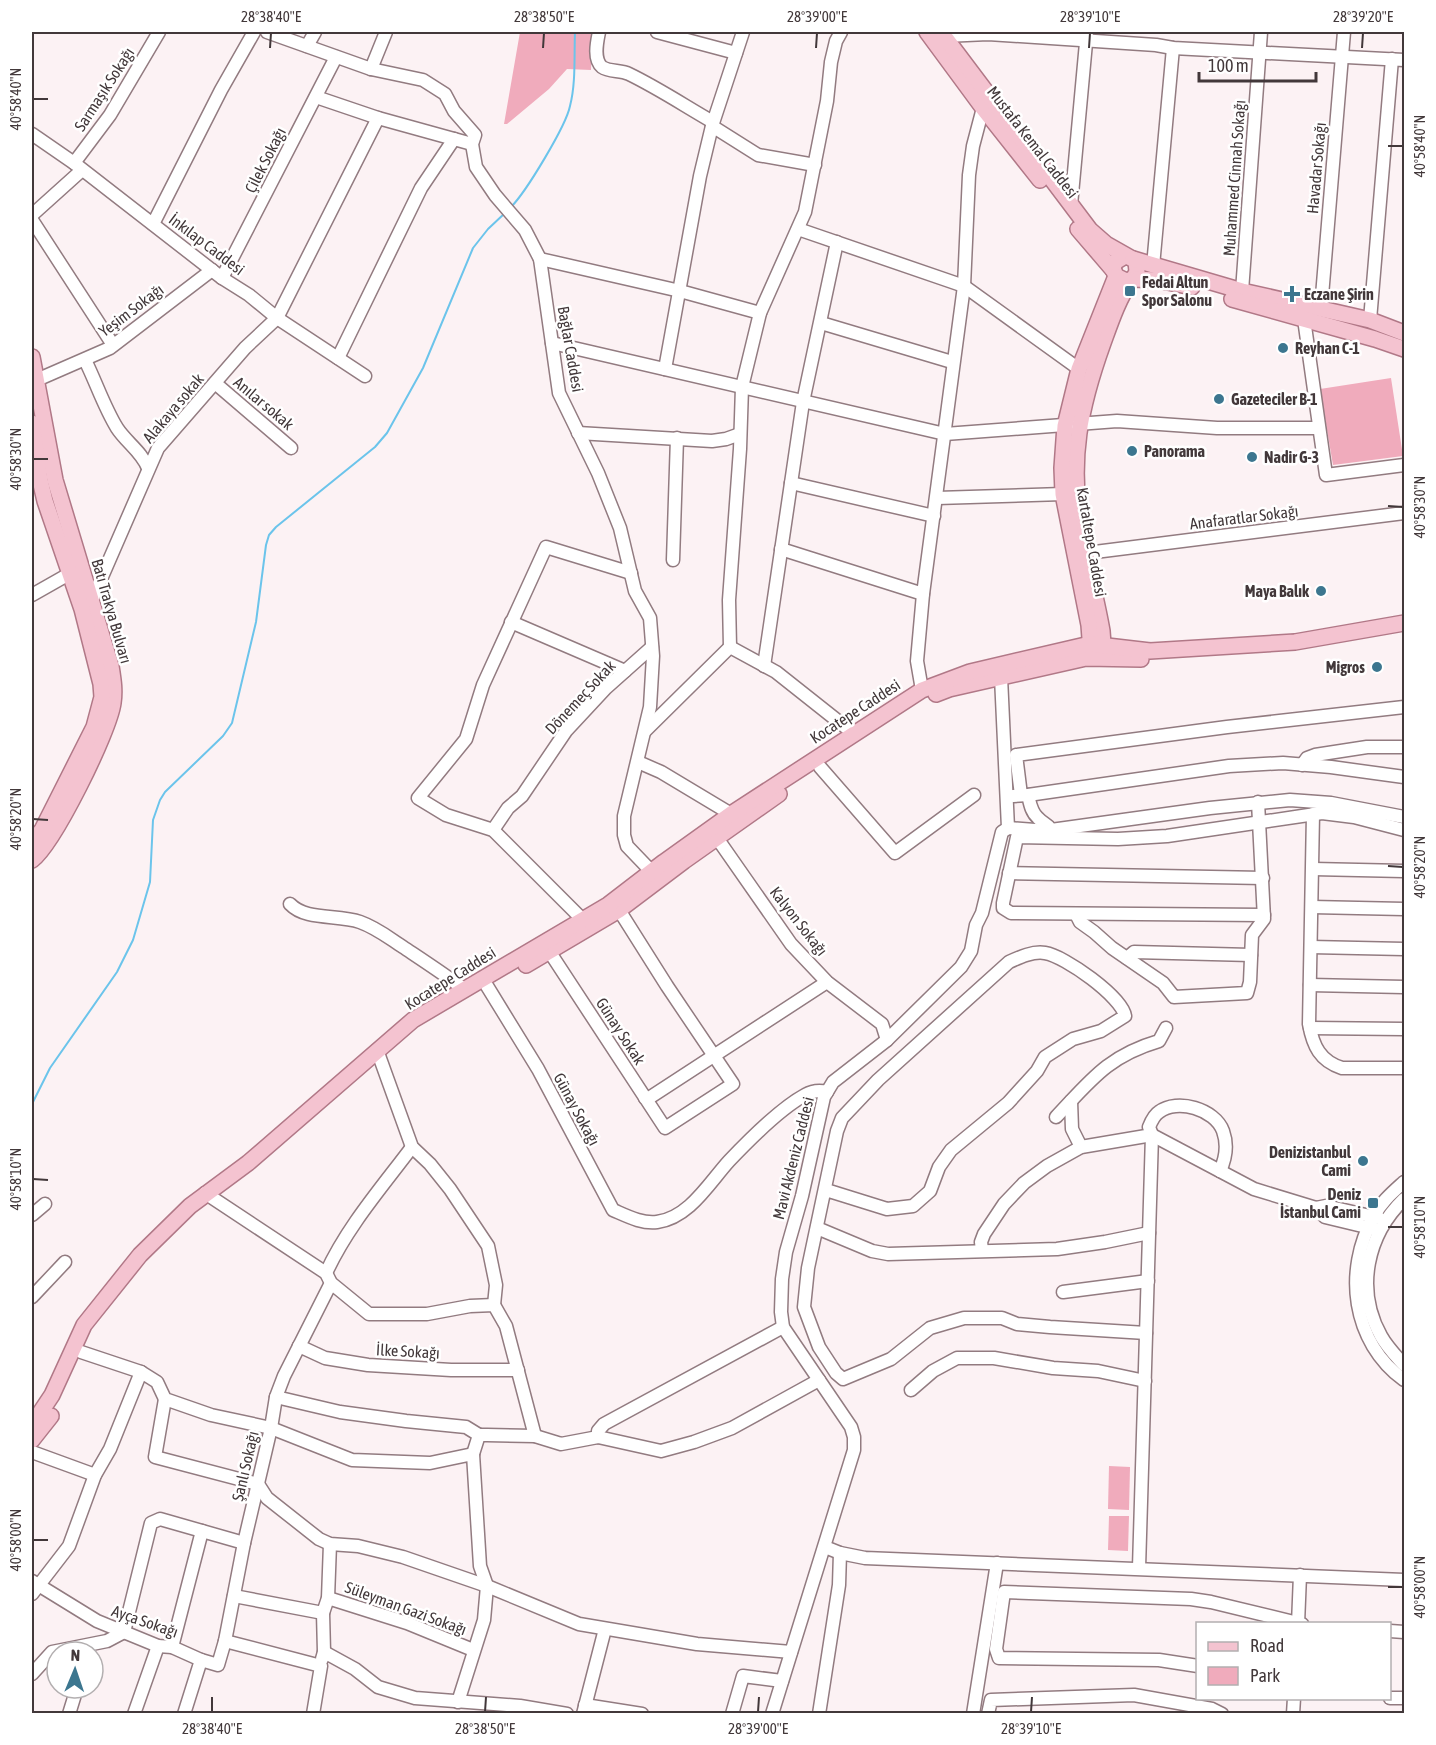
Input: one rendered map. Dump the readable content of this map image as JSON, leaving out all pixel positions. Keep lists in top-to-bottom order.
{
  "streets": {
    "main road": [
      "Mustafa Kemal Caddesi",
      "Kartaltepe Caddesi",
      "Batı Trakya Bulvarı",
      "Kocatepe Caddesi"
    ],
    "street": [
      "Sarmaşık Sokağı",
      "Çilek Sokağı",
      "Havadar Sokağı",
      "Muhammed Cinnah Sokağı",
      "İnkılap Caddesi",
      "Yeşim Sokağı",
      "Bağlar Caddesi",
      "Anılar sokak",
      "Alakaya sokak",
      "Anafaratlar Sokağı",
      "Dönemeç Sokak",
      "Kalyon Sokağı",
      "Günay Sokak",
      "Günay Sokağı",
      "Mavi Akdeniz Caddesi",
      "İlke Sokağı",
      "Şanlı Sokağı",
      "Süleyman Gazi Sokağı",
      "Ayça Sokağı"
    ]
  },
  "crossings": [
    ["Sarmaşık Sokağı", "İnkılap Caddesi"],
    ["Mustafa Kemal Caddesi", "Havadar Sokağı"],
    ["Mustafa Kemal Caddesi", "Muhammed Cinnah Sokağı"],
    ["Mustafa Kemal Caddesi", "Kartaltepe Caddesi"],
    ["Çilek Sokağı", "İnkılap Caddesi"],
    ["Çilek Sokağı", "Bağlar Caddesi"],
    ["İnkılap Caddesi", "Yeşim Sokağı"],
    ["İnkılap Caddesi", "Alakaya sokak"],
    ["Yeşim Sokağı", "Batı Trakya Bulvarı"],
    ["Bağlar Caddesi", "Dönemeç Sokak"],
    ["Bağlar Caddesi", "Kocatepe Caddesi"],
    ["Anılar sokak", "Alakaya sokak"],
    ["Alakaya sokak", "Batı Trakya Bulvarı"],
    ["Anafaratlar Sokağı", "Kartaltepe Caddesi"],
    ["Kartaltepe Caddesi", "Kocatepe Caddesi"],
    ["Kocatepe Caddesi", "Kalyon Sokağı"],
    ["Kocatepe Caddesi", "Günay Sokak"],
    ["Kocatepe Caddesi", "Günay Sokağı"],
    ["Kocatepe Caddesi", "Mavi Akdeniz Caddesi"],
    ["Kalyon Sokağı", "Mavi Akdeniz Caddesi"],
    ["Günay Sokağı", "Mavi Akdeniz Caddesi"],
    ["İlke Sokağı", "Şanlı Sokağı"],
    ["Şanlı Sokağı", "Ayça Sokağı"]
  ],
  "places": {
    "transit": ["Fedai Altun Spor Salonu", "Deniz İstanbul Cami"],
    "health": ["Eczane Şirin"],
    "other": [
      "Reyhan C-1",
      "Gazeteciler B-1",
      "Panorama",
      "Nadir G-3",
      "Maya Balık",
      "Migros",
      "Denizistanbul Cami"
    ]
  },
  "legend": ["Road", "Park"],
  "scale_bar": "100 m",
  "north": "top",
  "coordinates": [
    "28°38'40\"E",
    "28°38'50\"E",
    "28°39'00\"E",
    "28°39'10\"E",
    "28°39'20\"E",
    "40°58'40\"N",
    "40°58'30\"N",
    "40°58'20\"N",
    "40°58'10\"N",
    "40°58'00\"N"
  ]
}
